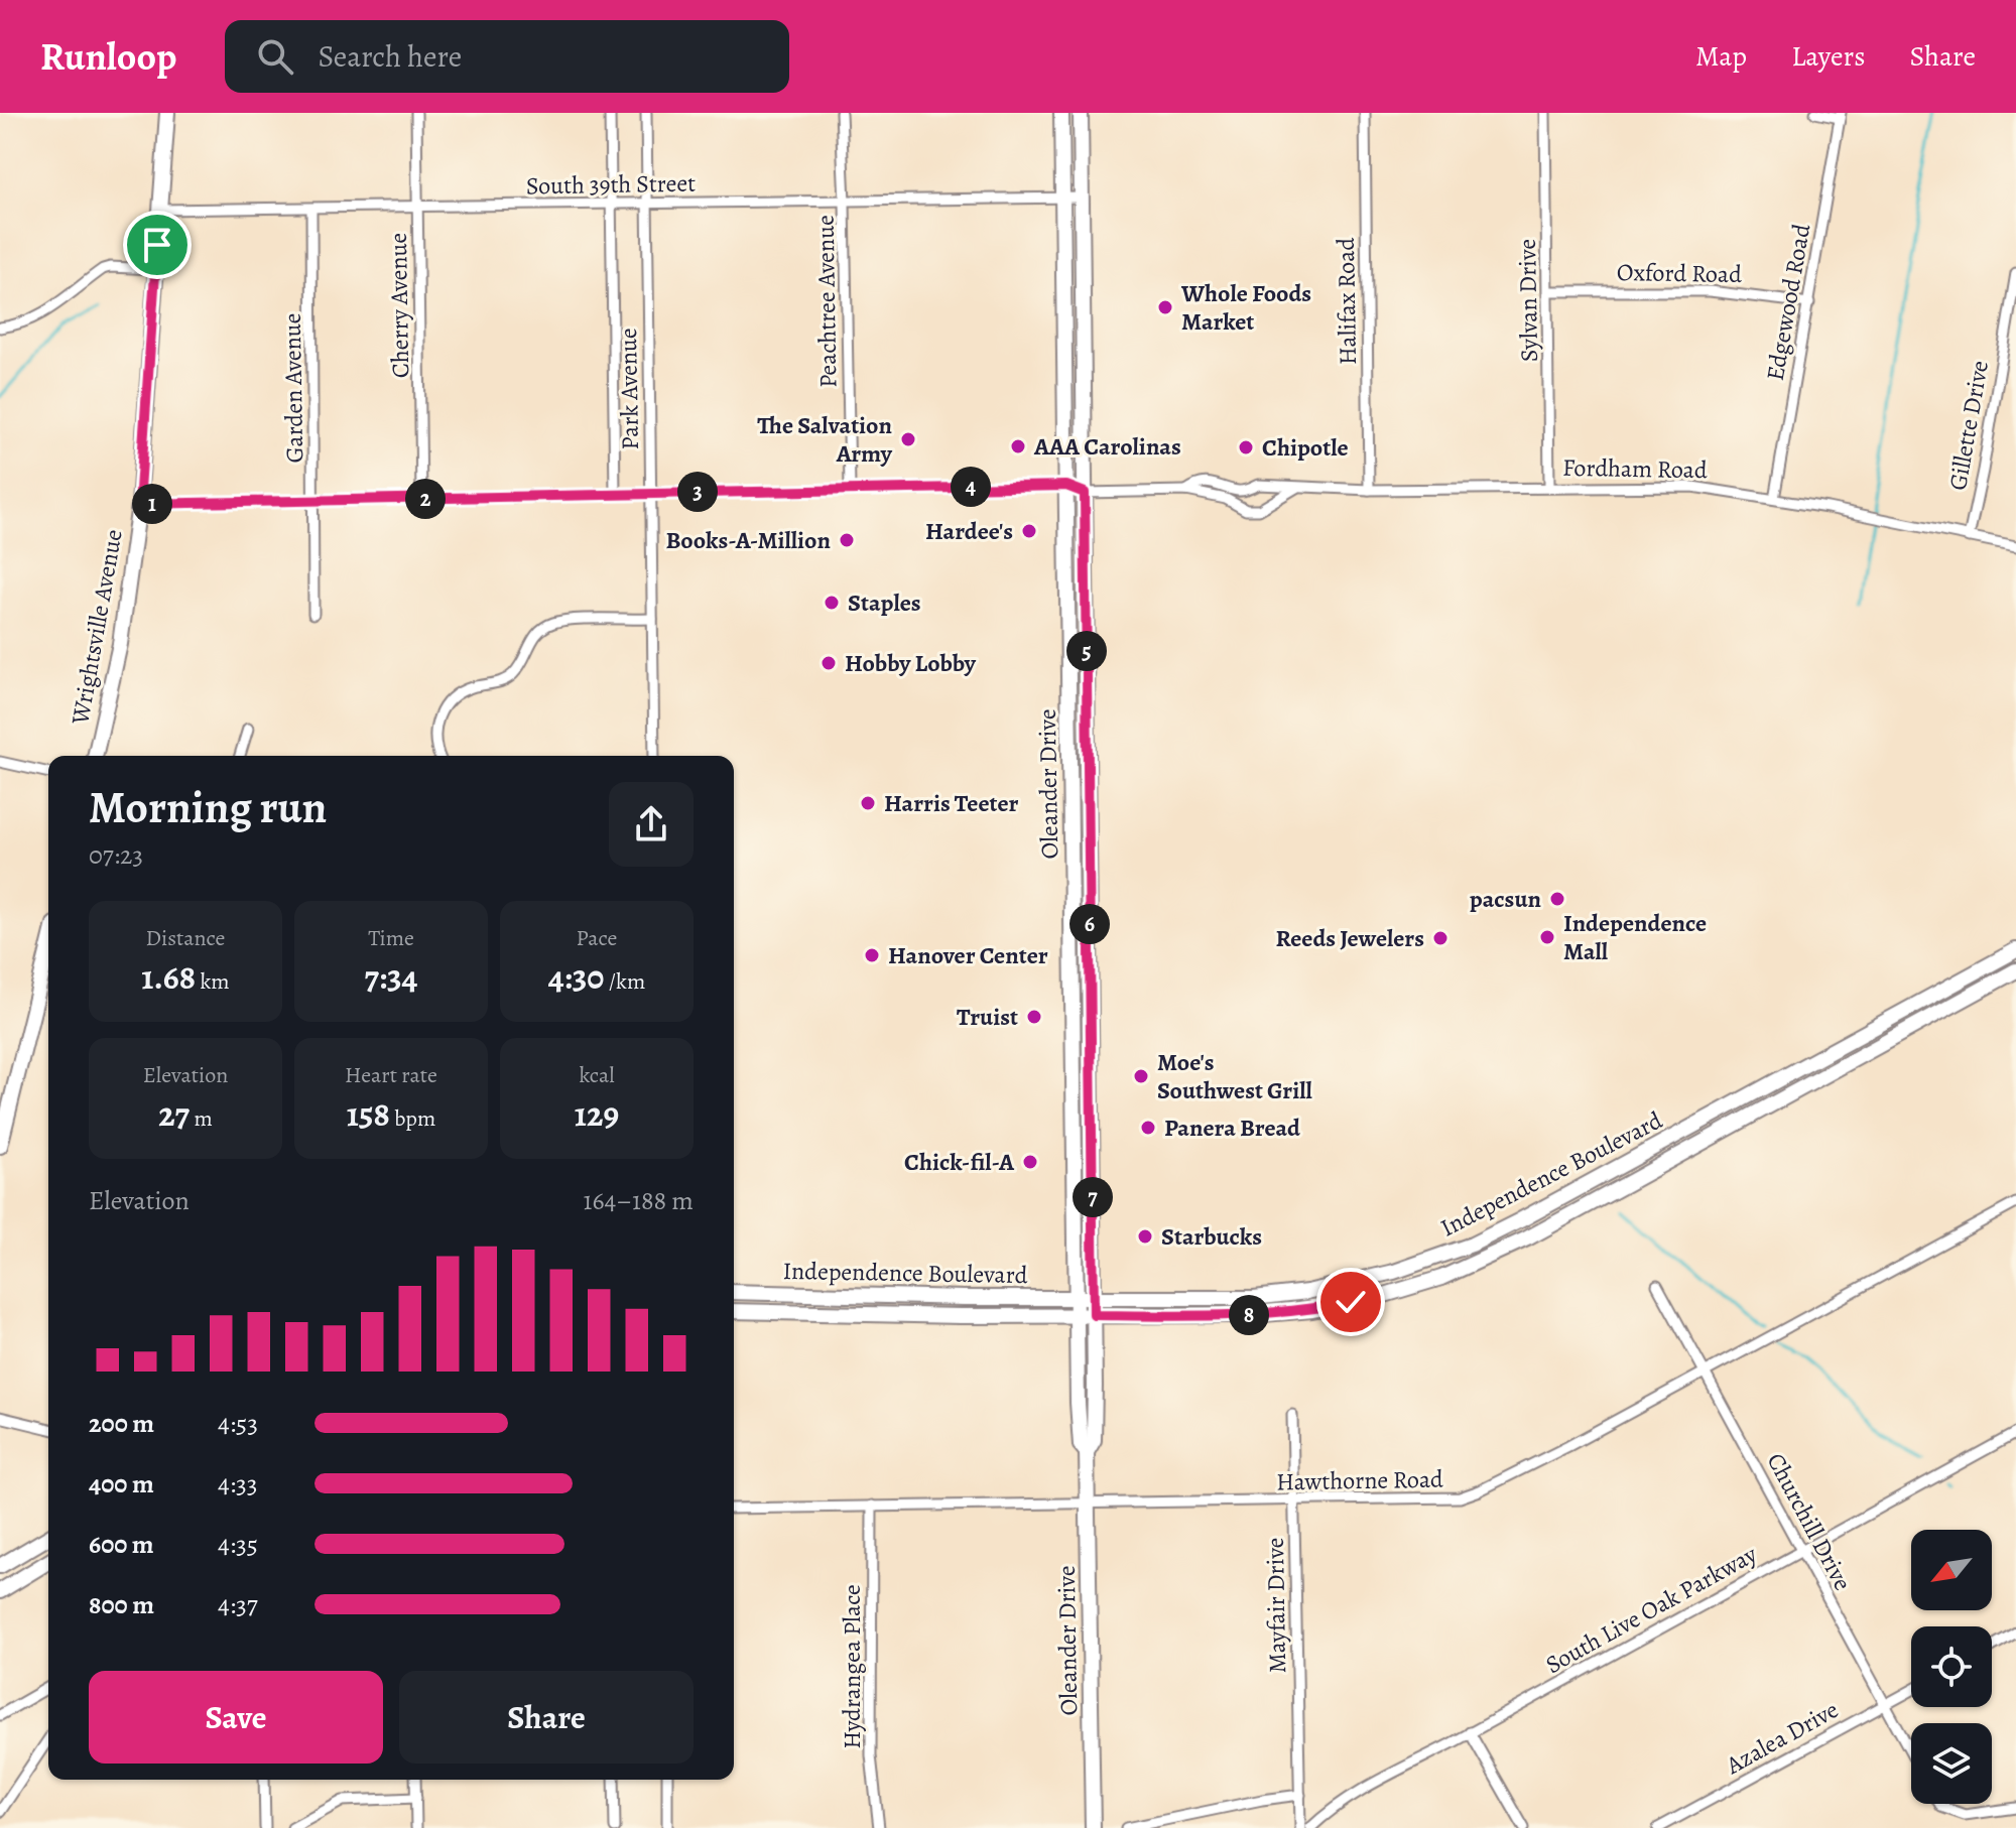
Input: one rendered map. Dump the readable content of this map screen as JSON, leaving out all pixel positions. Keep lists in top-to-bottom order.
{
  "streets": {
    "main road": ["Wrightsville Avenue", "Oleander Drive", "Independence Boulevard"],
    "street": [
      "South 39th Street",
      "Oxford Road",
      "Sylvan Drive",
      "Peachtree Avenue",
      "Halifax Road",
      "Edgewood Road",
      "Cherry Avenue",
      "Garden Avenue",
      "Park Avenue",
      "Gillette Drive",
      "Fordham Road",
      "Hawthorne Road",
      "Churchill Drive",
      "Mayfair Drive",
      "South Live Oak Parkway",
      "Hydrangea Place",
      "Azalea Drive"
    ]
  },
  "crossings": [
    ["South 39th Street", "Peachtree Avenue"],
    ["South 39th Street", "Cherry Avenue"],
    ["South 39th Street", "Garden Avenue"],
    ["South 39th Street", "Park Avenue"],
    ["South 39th Street", "Wrightsville Avenue"],
    ["South 39th Street", "Oleander Drive"],
    ["Oxford Road", "Sylvan Drive"],
    ["Oxford Road", "Edgewood Road"],
    ["Sylvan Drive", "Fordham Road"],
    ["Halifax Road", "Fordham Road"],
    ["Edgewood Road", "Fordham Road"],
    ["Gillette Drive", "Fordham Road"],
    ["Fordham Road", "Oleander Drive"],
    ["Oleander Drive", "Independence Boulevard"],
    ["Oleander Drive", "Hawthorne Road"],
    ["Hawthorne Road", "Churchill Drive"],
    ["Hawthorne Road", "Mayfair Drive"],
    ["Hawthorne Road", "Hydrangea Place"],
    ["Churchill Drive", "South Live Oak Parkway"],
    ["Churchill Drive", "Azalea Drive"]
  ],
  "places": [
    "Whole Foods Market",
    "The Salvation Army",
    "AAA Carolinas",
    "Chipotle",
    "Hardee's",
    "Books-A-Million",
    "Staples",
    "Hobby Lobby",
    "Harris Teeter",
    "pacsun",
    "Independence Mall",
    "Reeds Jewelers",
    "Hanover Center",
    "Truist",
    "Moe's Southwest Grill",
    "Panera Bread",
    "Chick-fil-A",
    "Starbucks"
  ],
  "north": "bottom left",
  "page": {
    "header": "Runloop",
    "search": "Search here",
    "nav": ["Map", "Layers", "Share"],
    "pins": [
      "4",
      "3",
      "2",
      "1",
      "5",
      "6",
      "7",
      "8"
    ],
    "heading": ["Morning run", "07:23"],
    "stats": [
      ["Distance", "1.68 km"],
      ["Time", "7:34"],
      ["Pace", "4:30 /km"],
      ["Elevation", "27 m"],
      ["Heart rate", "158 bpm"],
      ["kcal", "129"]
    ],
    "chart": ["Elevation", "164–188 m"],
    "list": [
      {
        "name": "200 m",
        "note": "4:53"
      },
      {
        "name": "400 m",
        "note": "4:33"
      },
      {
        "name": "600 m",
        "note": "4:35"
      },
      {
        "name": "800 m",
        "note": "4:37"
      }
    ],
    "buttons": ["Save", "Share"]
  }
}
